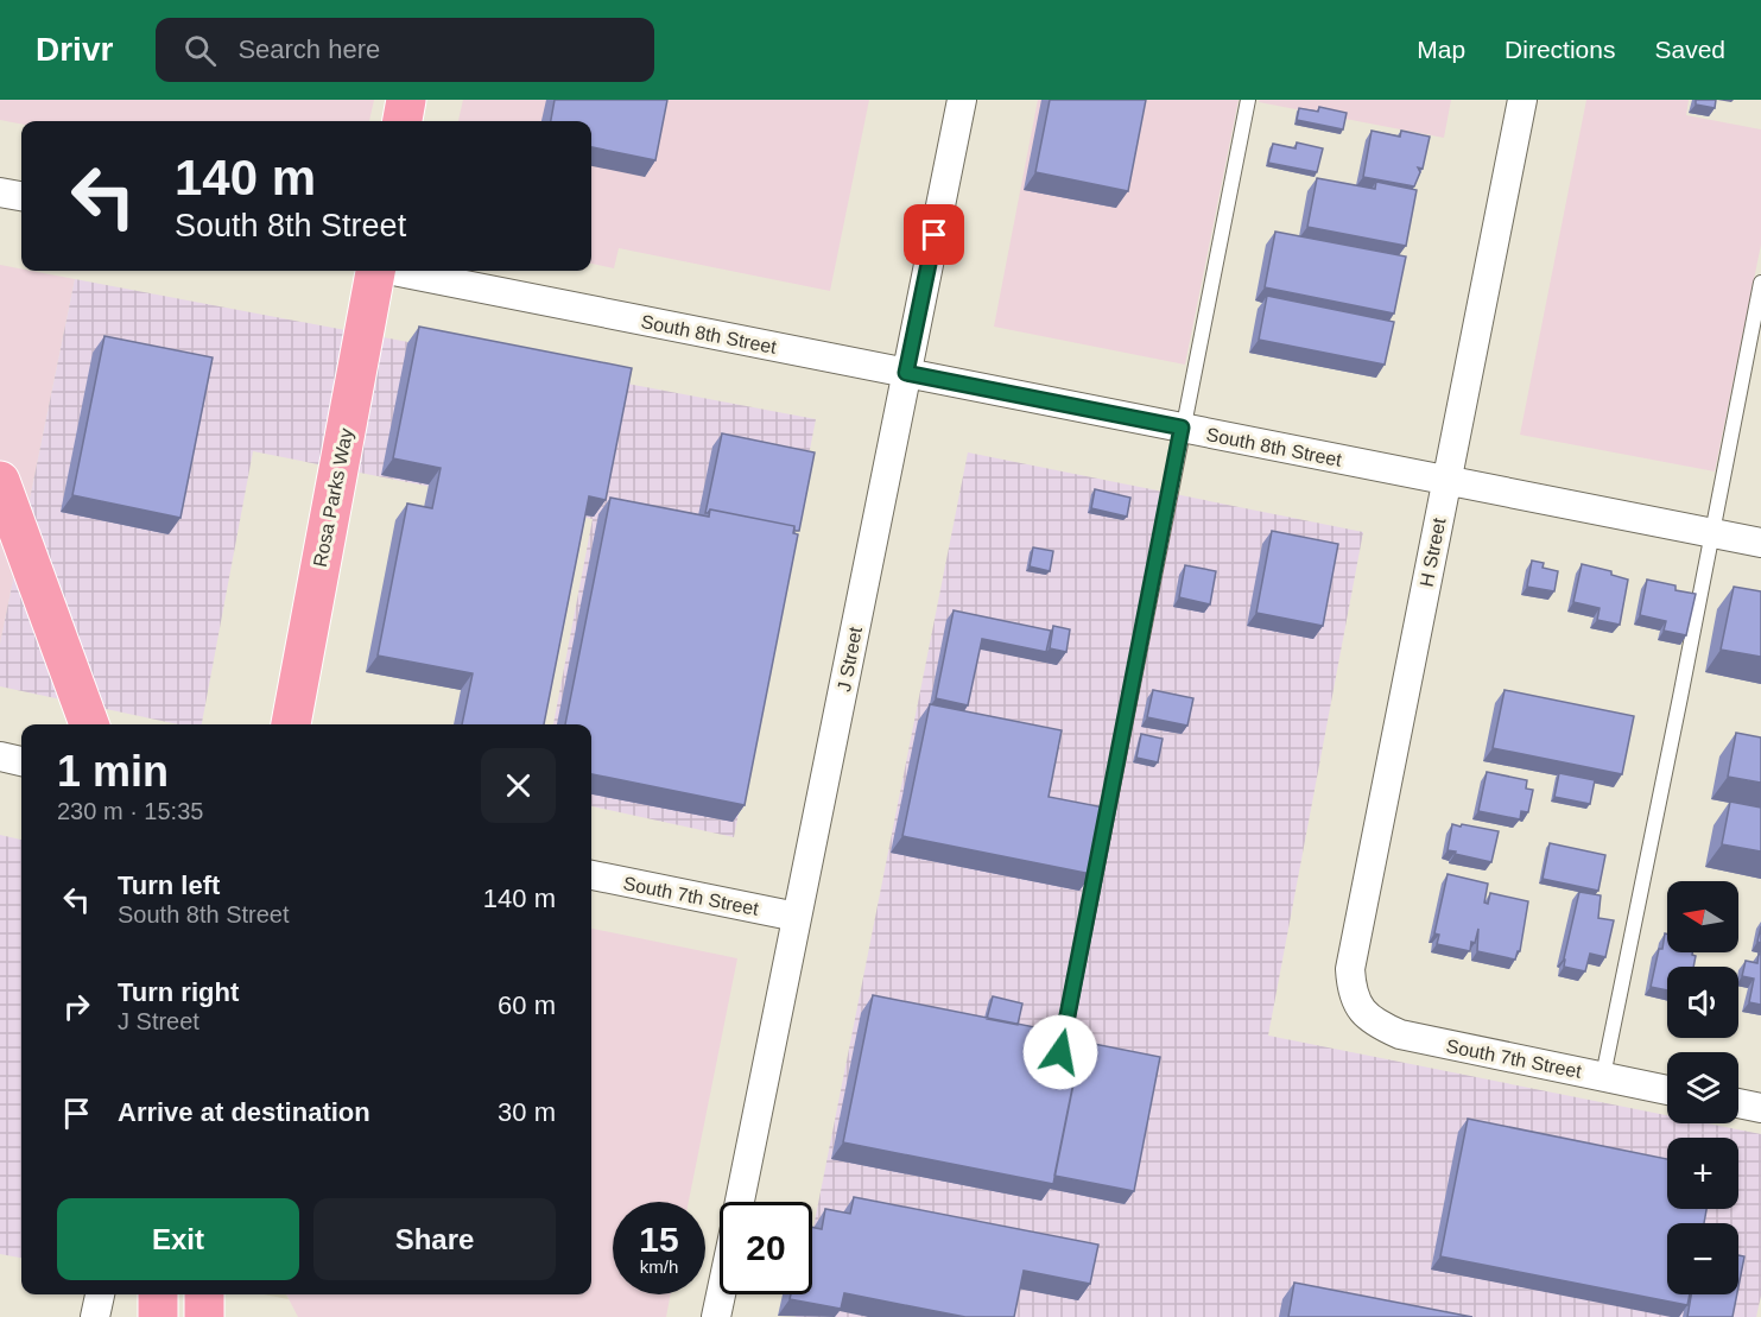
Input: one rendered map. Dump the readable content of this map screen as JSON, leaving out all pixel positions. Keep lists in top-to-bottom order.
{
  "streets": {
    "highway": ["Rosa Parks Way"],
    "street": [
      "South 8th Street",
      "H Street",
      "J Street",
      "South 7th Street"
    ]
  },
  "crossings": [
    ["South 8th Street", "H Street"],
    ["South 8th Street", "J Street"],
    ["H Street", "South 7th Street"],
    ["J Street", "South 7th Street"]
  ],
  "north": "left",
  "page": {
    "header": "Drivr",
    "search": "Search here",
    "nav": ["Map", "Directions", "Saved"],
    "turn": ["140 m", "South 8th Street"],
    "heading": ["1 min", "230 m · 15:35"],
    "list": [
      {
        "name": "Turn left",
        "note": "South 8th Street",
        "value": "140 m"
      },
      {
        "name": "Turn right",
        "note": "J Street",
        "value": "60 m"
      },
      {
        "name": "Arrive at destination",
        "value": "30 m"
      }
    ],
    "map_buttons": ["+", "−"],
    "buttons": ["Exit", "Share"],
    "speed": "15 km/h",
    "limit": "20"
  }
}
